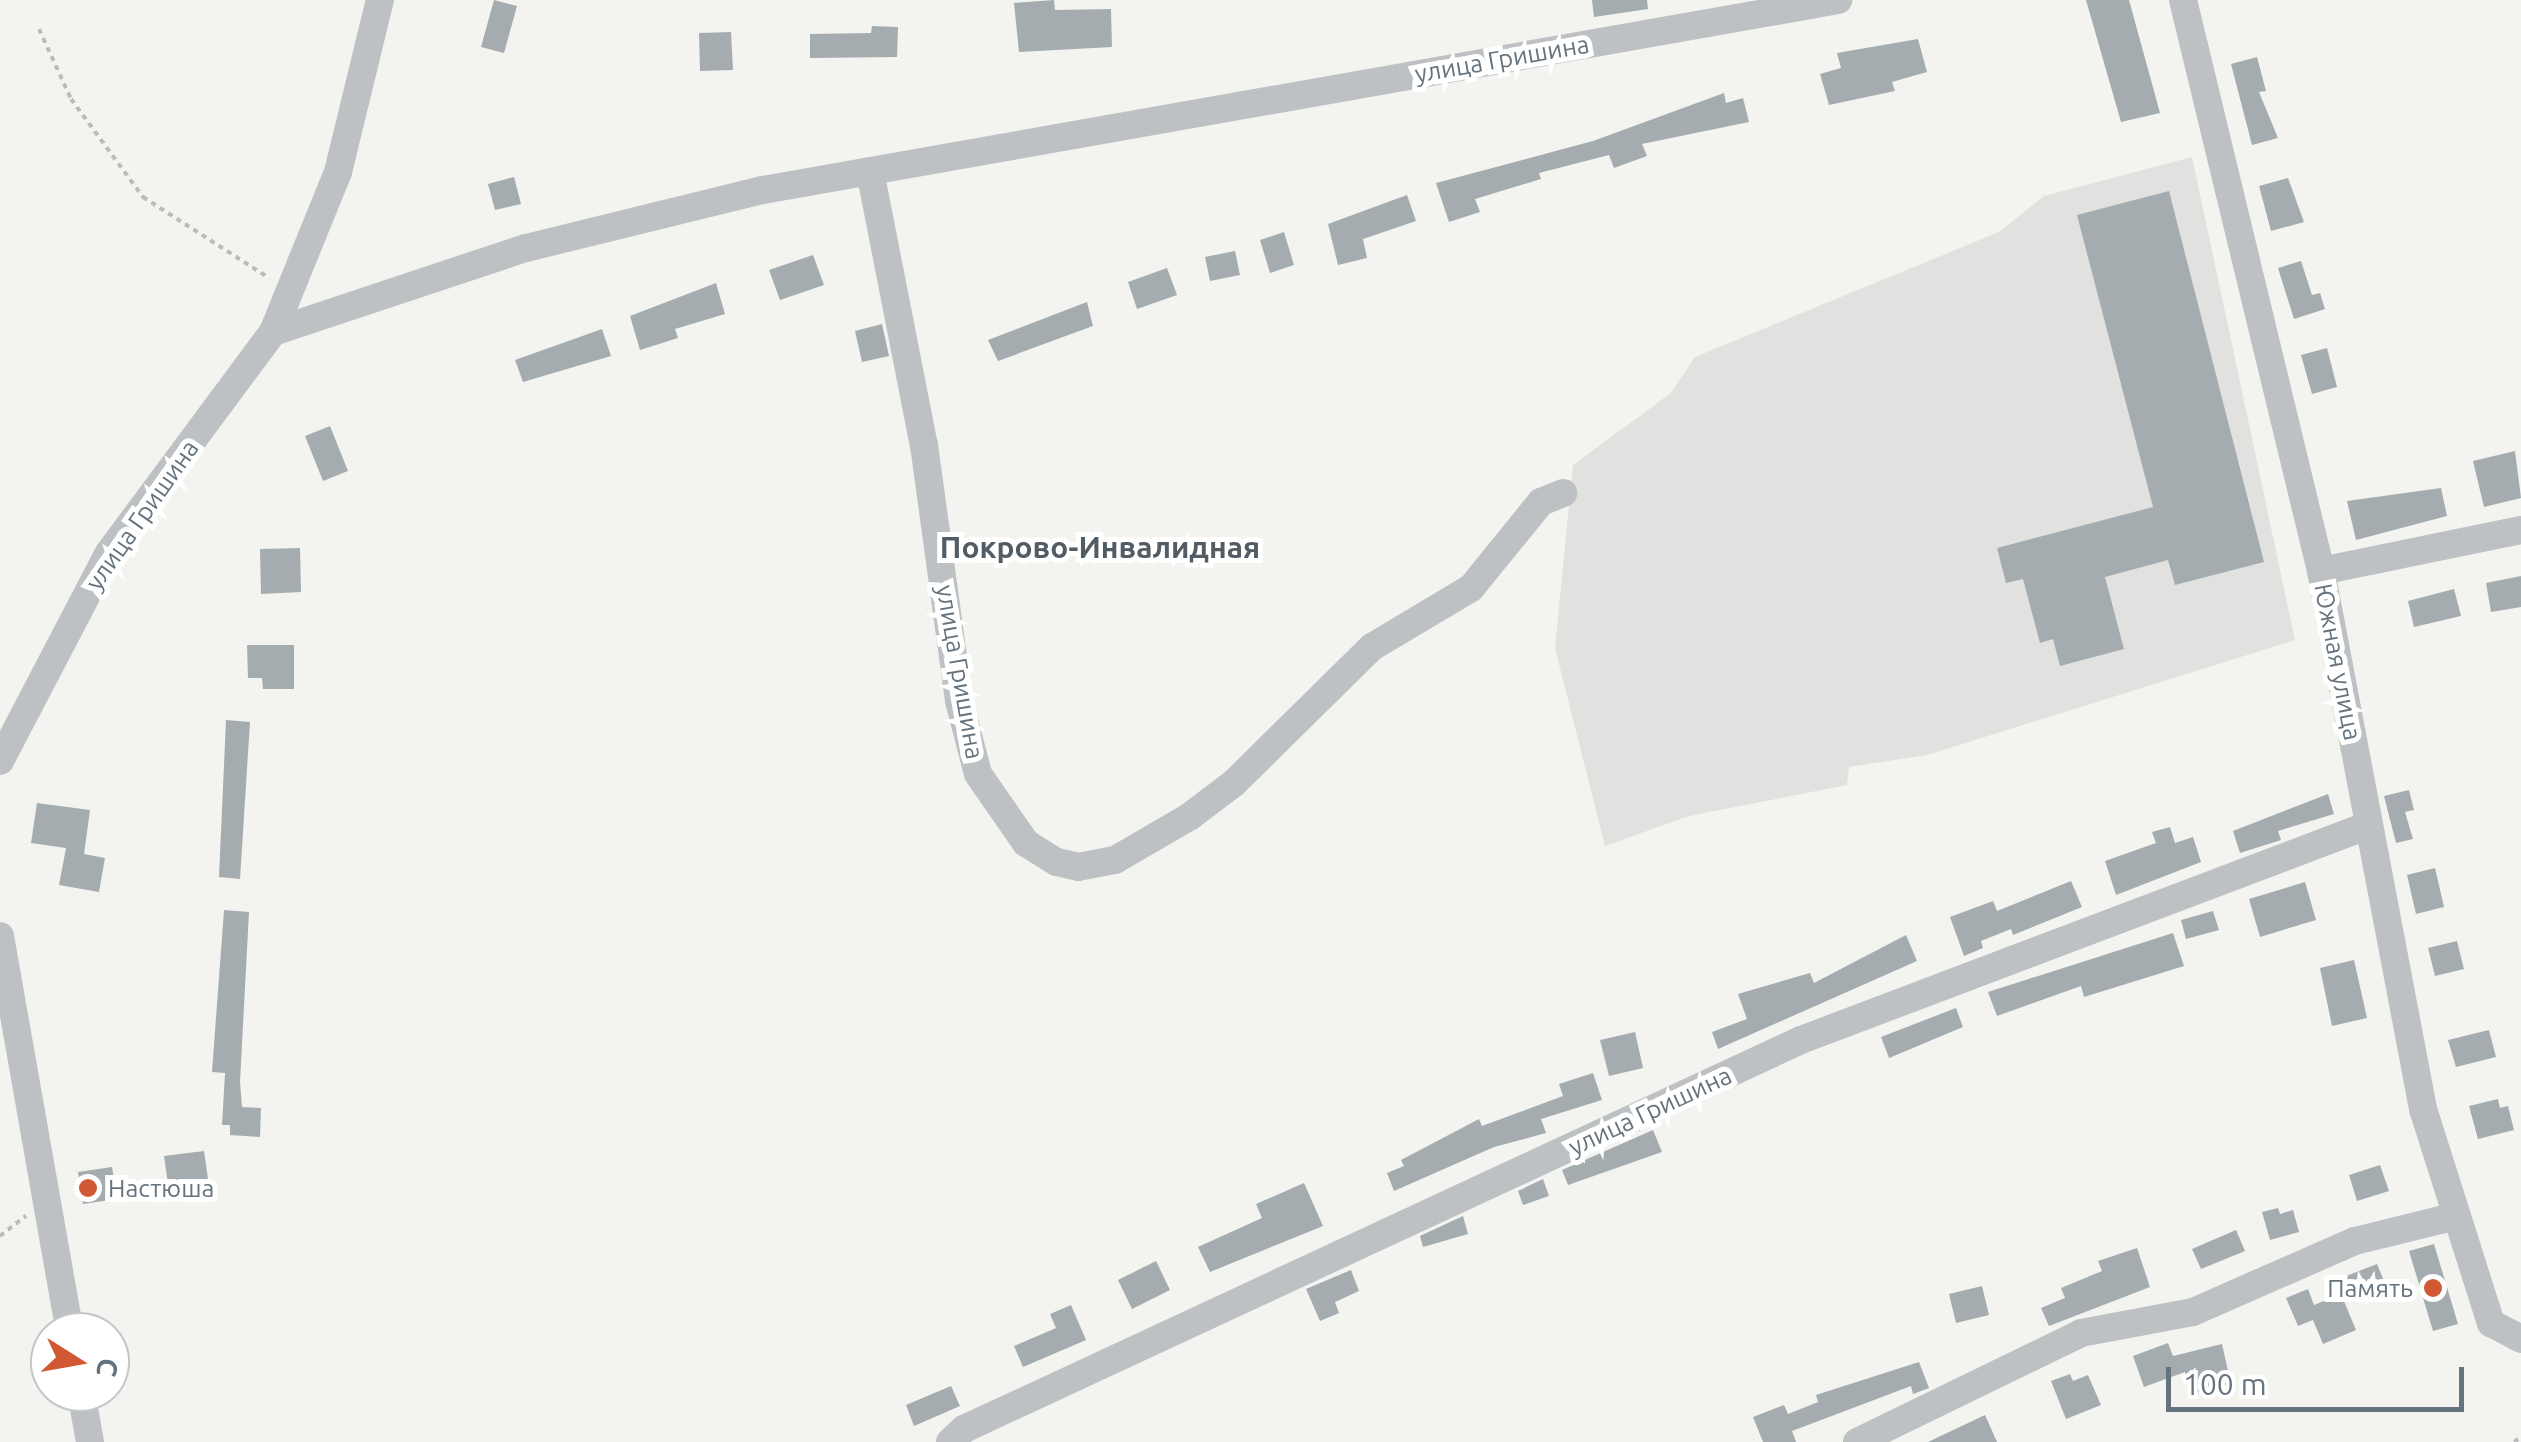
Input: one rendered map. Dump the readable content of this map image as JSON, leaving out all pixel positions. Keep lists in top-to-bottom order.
{
  "streets": {
    "street": ["улица Гришина", "Южная улица"]
  },
  "crossings": [
    ["улица Гришина", "Южная улица"]
  ],
  "districts": ["Покрово-Инвалидная"],
  "places": ["Настюша", "Память"],
  "scale_bar": "100 m",
  "north": "right"
}
